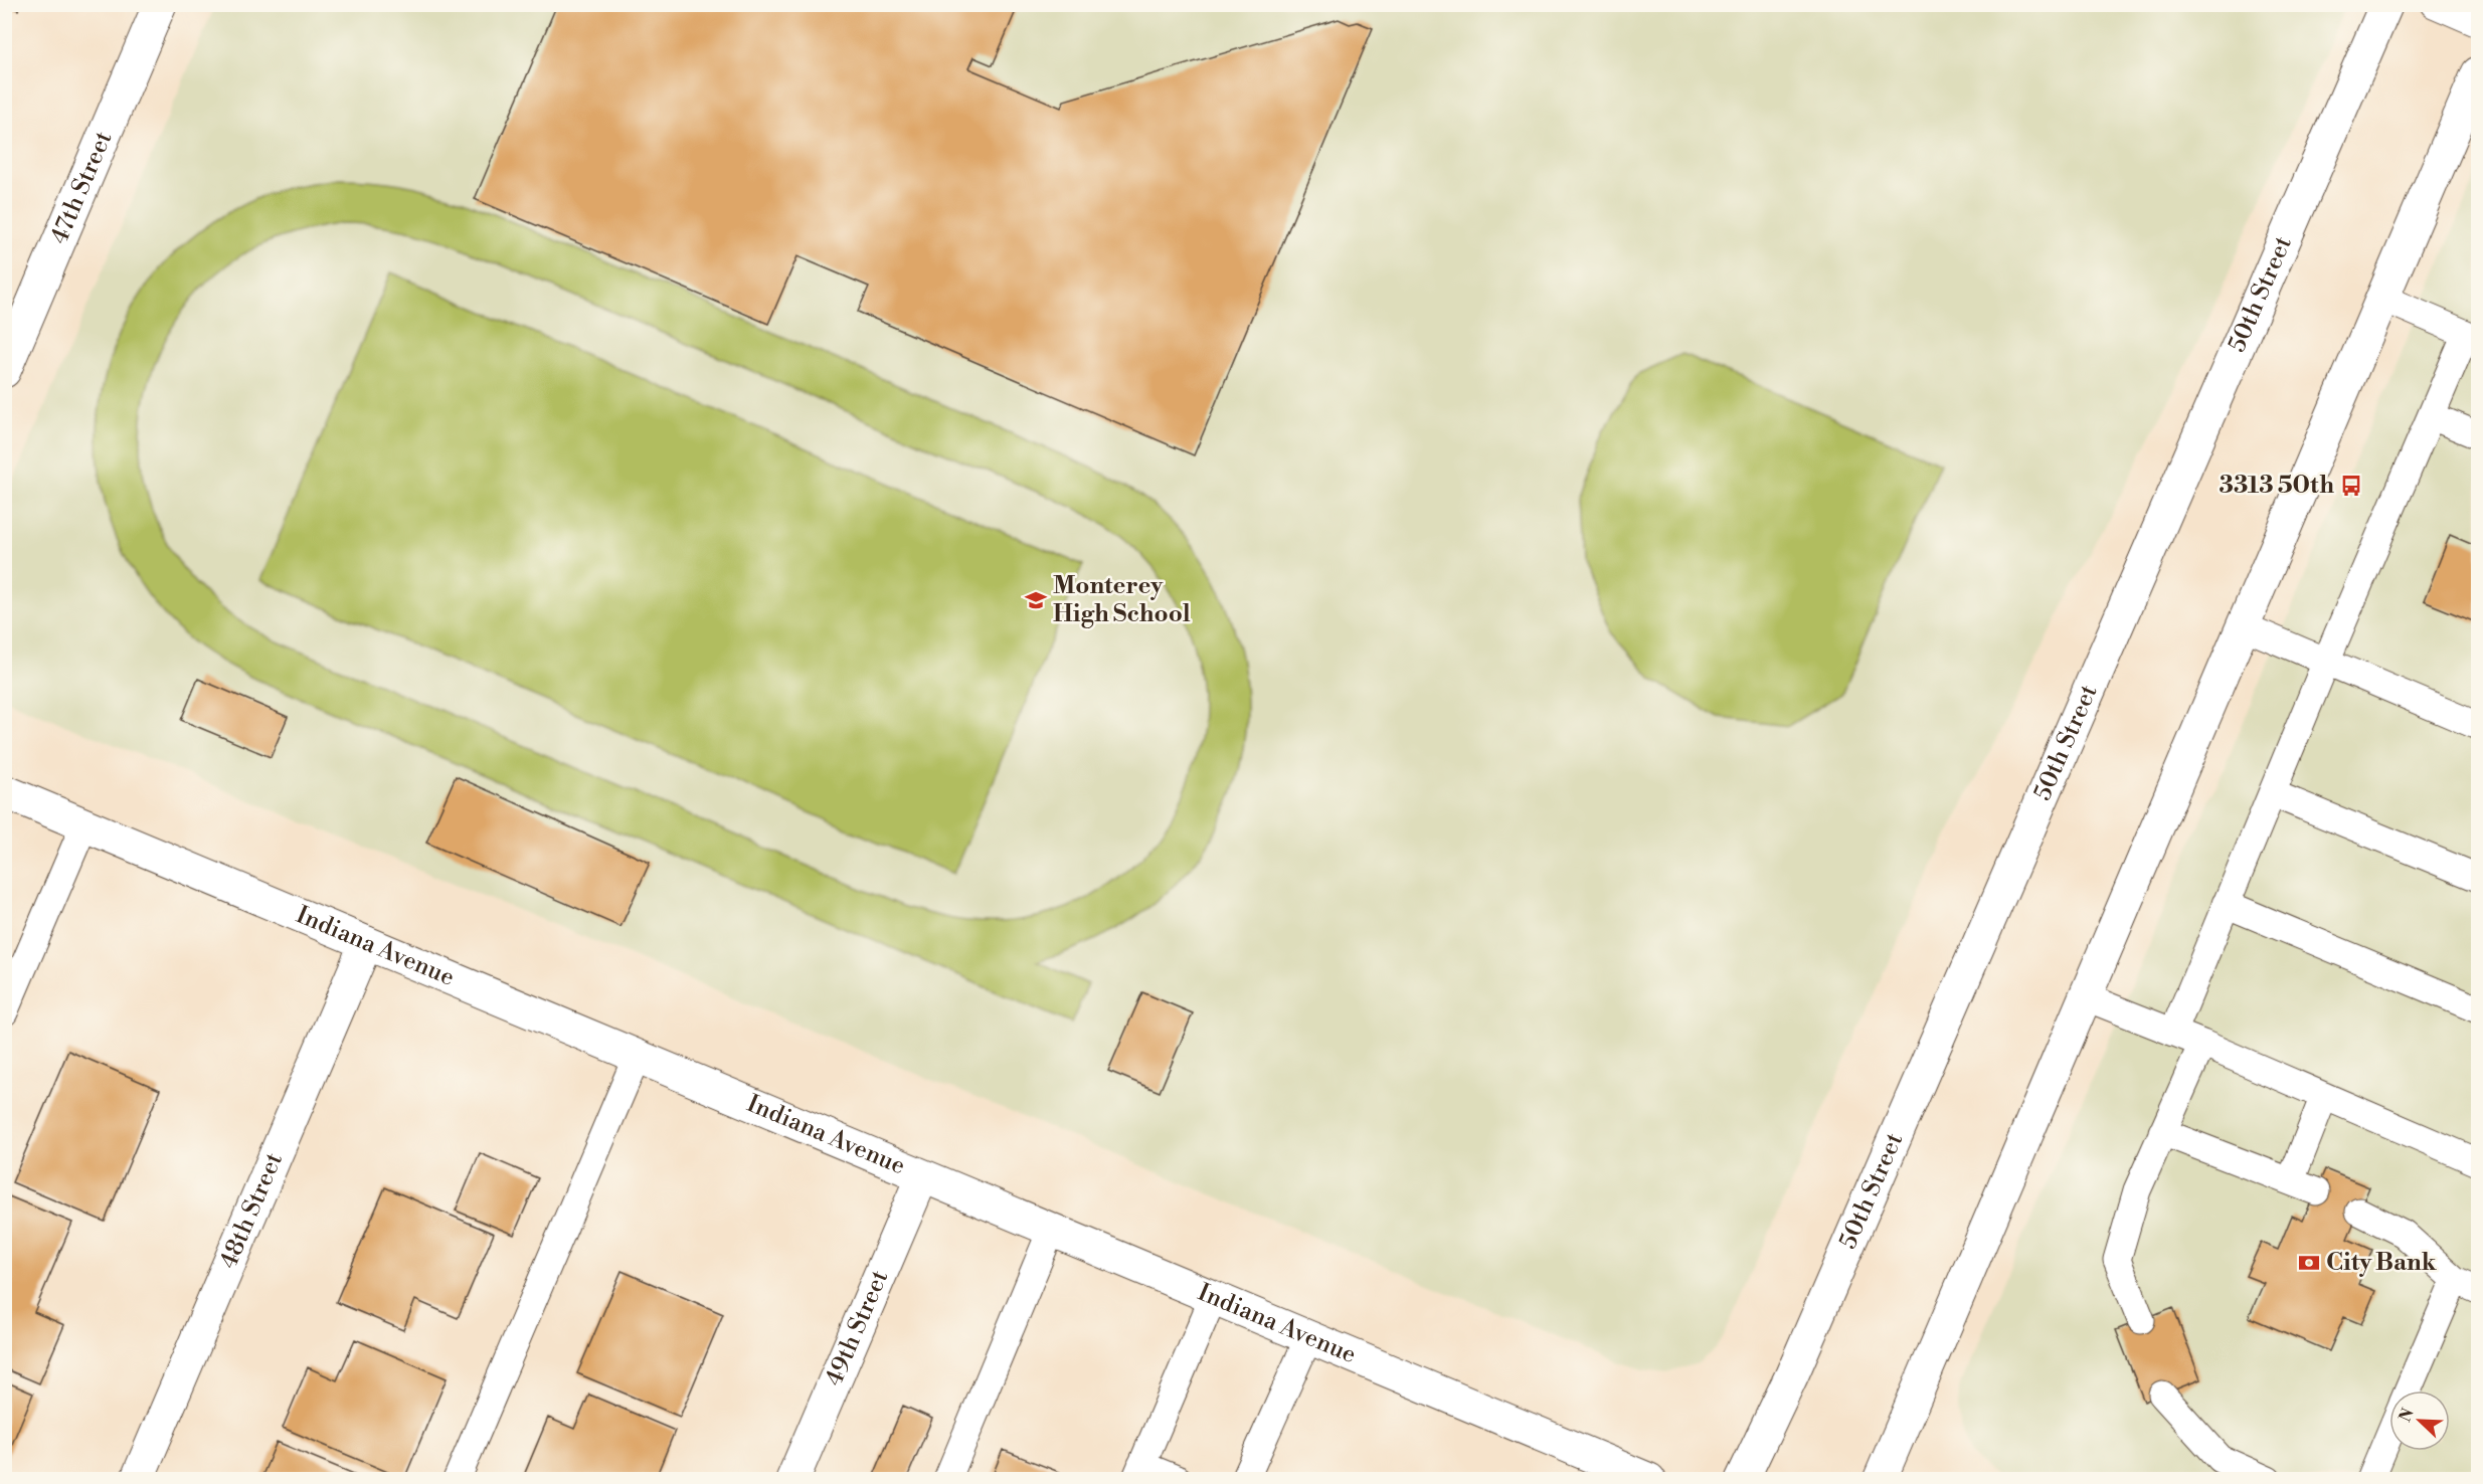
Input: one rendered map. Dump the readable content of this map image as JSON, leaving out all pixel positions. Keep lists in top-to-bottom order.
{
  "streets": {
    "main road": [
      "47th Street",
      "50th Street",
      "Indiana Avenue",
      "48th Street",
      "49th Street"
    ]
  },
  "crossings": [
    ["Indiana Avenue", "48th Street"],
    ["Indiana Avenue", "49th Street"]
  ],
  "places": {
    "bus stop": ["3313 50th"],
    "school or university": ["Monterey High School"],
    "bank": ["City Bank"]
  },
  "north": "top left"
}
